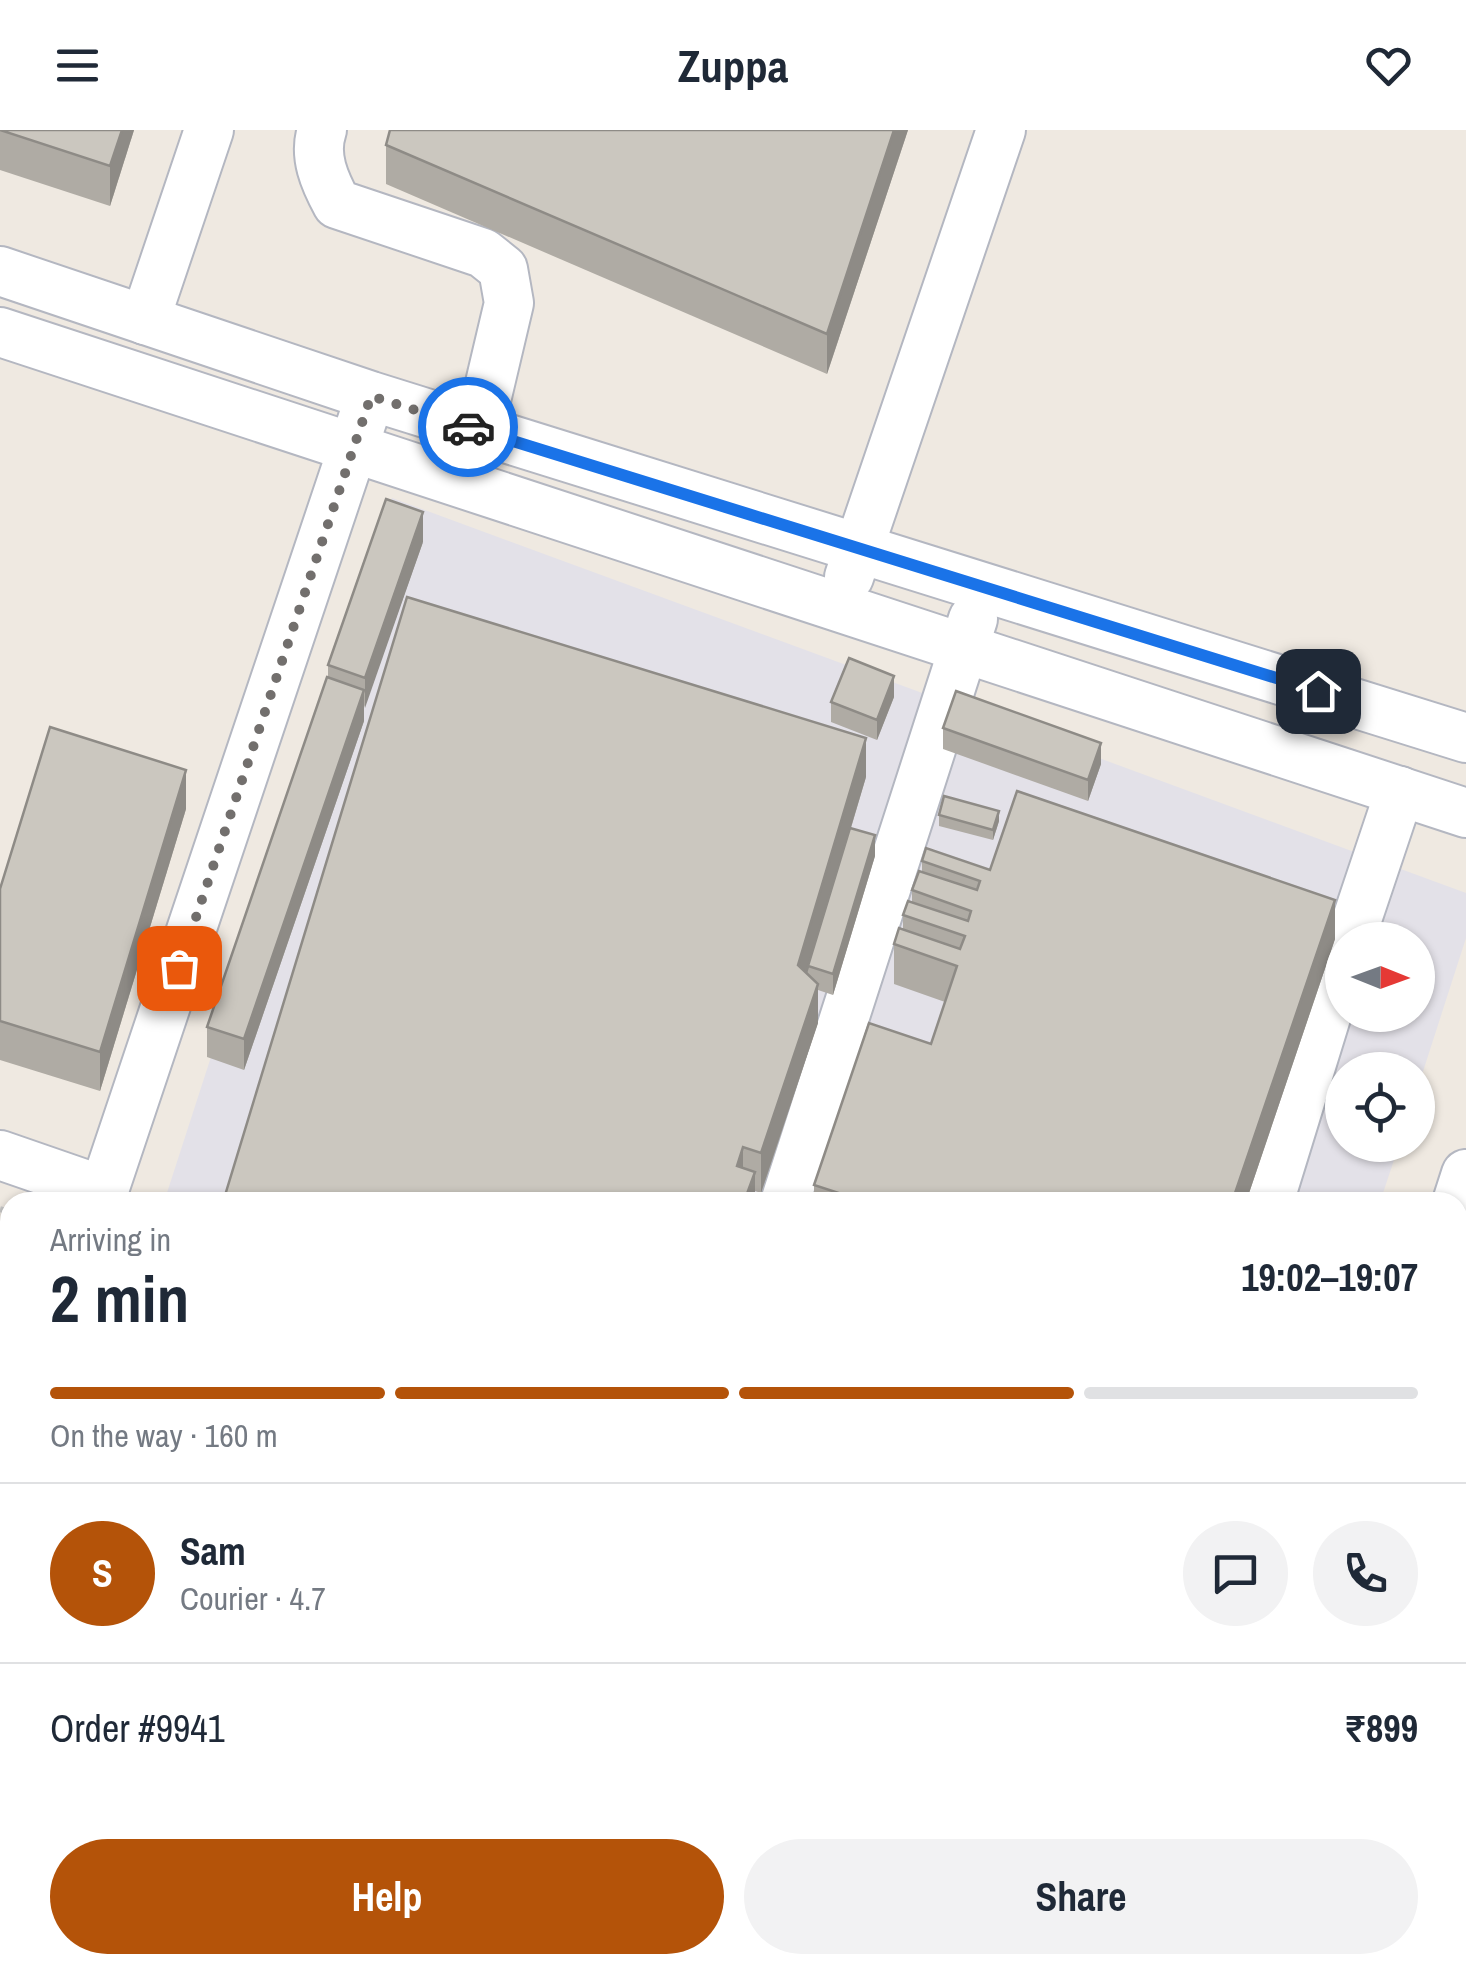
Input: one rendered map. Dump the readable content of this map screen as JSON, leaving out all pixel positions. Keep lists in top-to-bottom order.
{
  "north": "right",
  "page": {
    "header": "Zuppa",
    "heading": ["2 min", "Arriving in", "19:02–19:07"],
    "panel": [
      "Sam",
      "Courier · 4.7",
      "Order #9941",
      "₹899"
    ],
    "bar": "On the way · 160 m",
    "round": "S",
    "buttons": ["Help", "Share"]
  }
}
